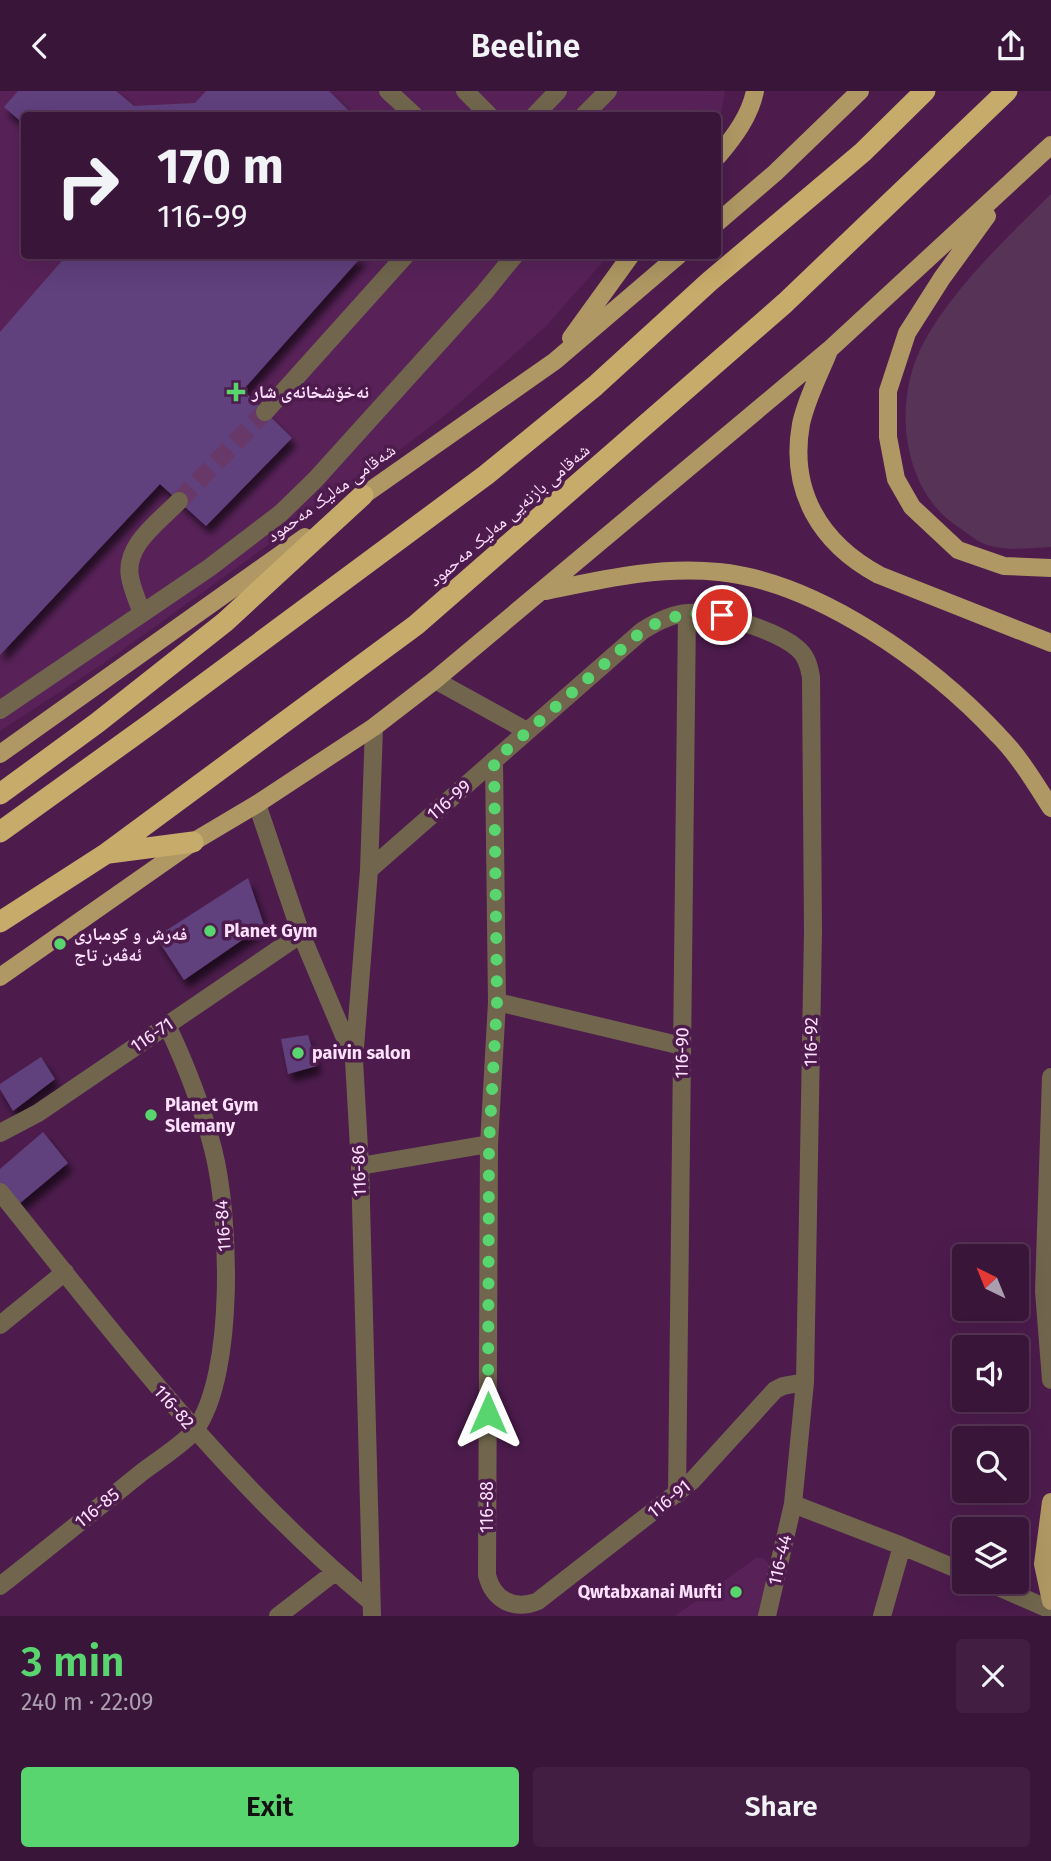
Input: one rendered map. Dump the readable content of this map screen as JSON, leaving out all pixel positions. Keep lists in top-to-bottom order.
{
  "streets": {
    "highway": ["شەقامی بازنەیی مەلیک مەحمود"],
    "main road": ["شەقامی مەلیک مەحمود"],
    "street": [
      "116-99",
      "116-71",
      "116-92",
      "116-90",
      "116-86",
      "116-84",
      "116-82",
      "116-91",
      "116-88",
      "116-85",
      "116-44"
    ]
  },
  "crossings": [
    ["116-99", "116-92"],
    ["116-99", "116-90"],
    ["116-99", "116-86"],
    ["116-99", "116-88"],
    ["116-71", "116-84"],
    ["116-92", "116-91"],
    ["116-92", "116-44"],
    ["116-90", "116-91"],
    ["116-86", "116-82"],
    ["116-84", "116-82"],
    ["116-84", "116-85"],
    ["116-82", "116-85"],
    ["116-91", "116-88"]
  ],
  "places": {
    "health": ["نەخۆشخانەی شار"],
    "other": [
      "Planet Gym",
      "فەرش و کومباری ئەڤەن تاج",
      "paivin salon",
      "Planet Gym Slemany",
      "Qwtabxanai Mufti"
    ]
  },
  "north": "top left",
  "page": {
    "header": "Beeline",
    "turn": ["170 m", "116-99"],
    "heading": ["3 min", "240 m · 22:09"],
    "buttons": ["Exit", "Share"]
  }
}
